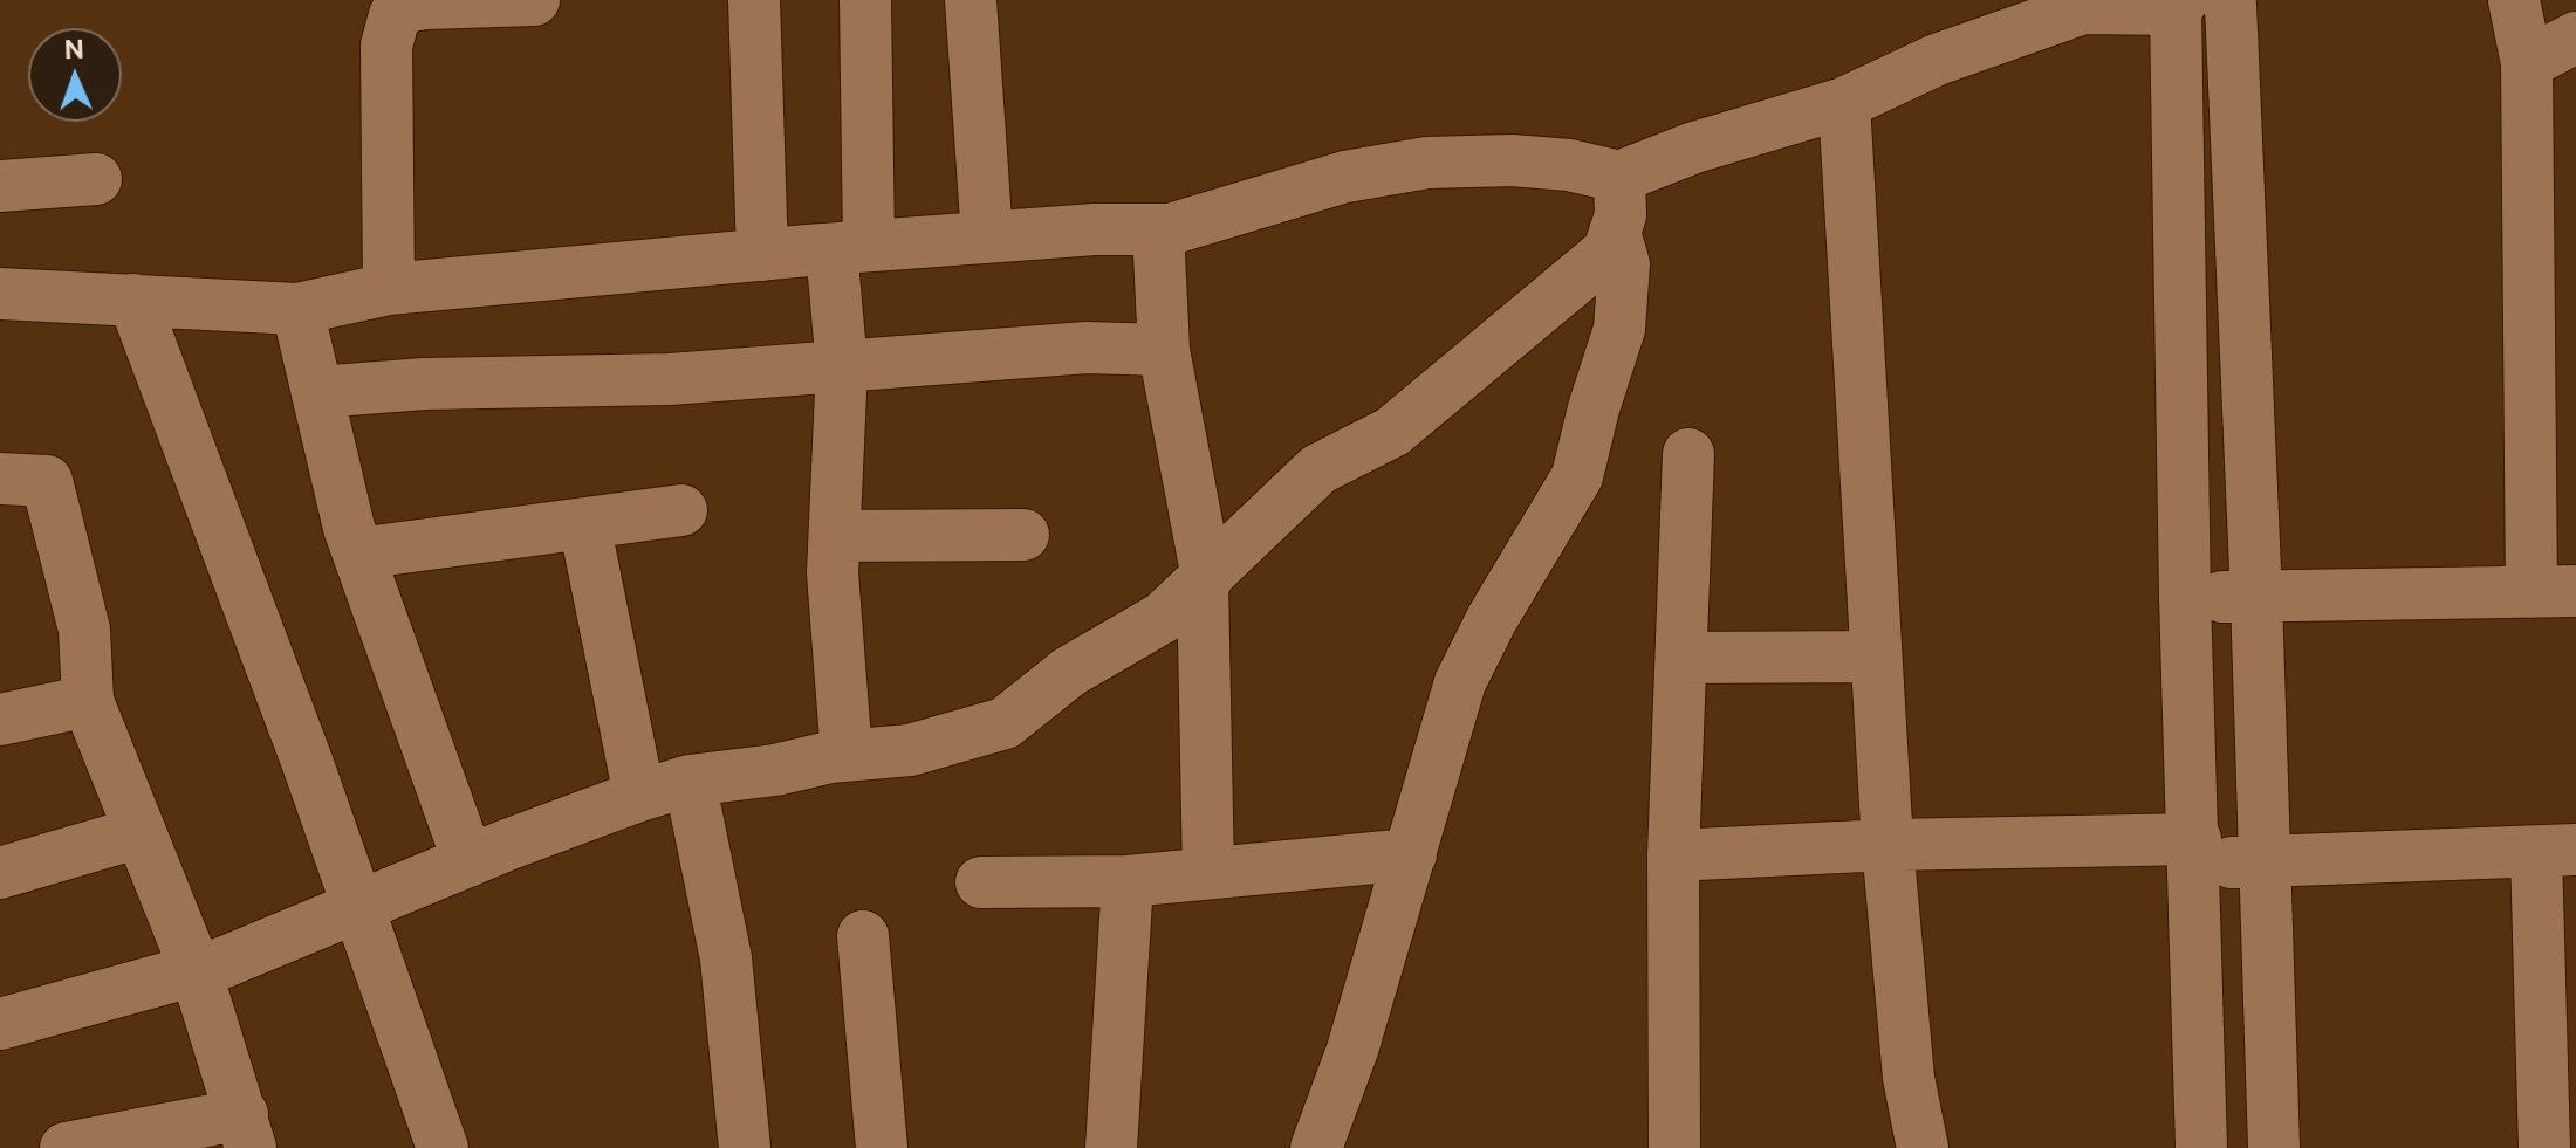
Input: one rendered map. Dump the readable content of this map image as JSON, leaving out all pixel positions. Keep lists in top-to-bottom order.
{
  "north": "top"
}
